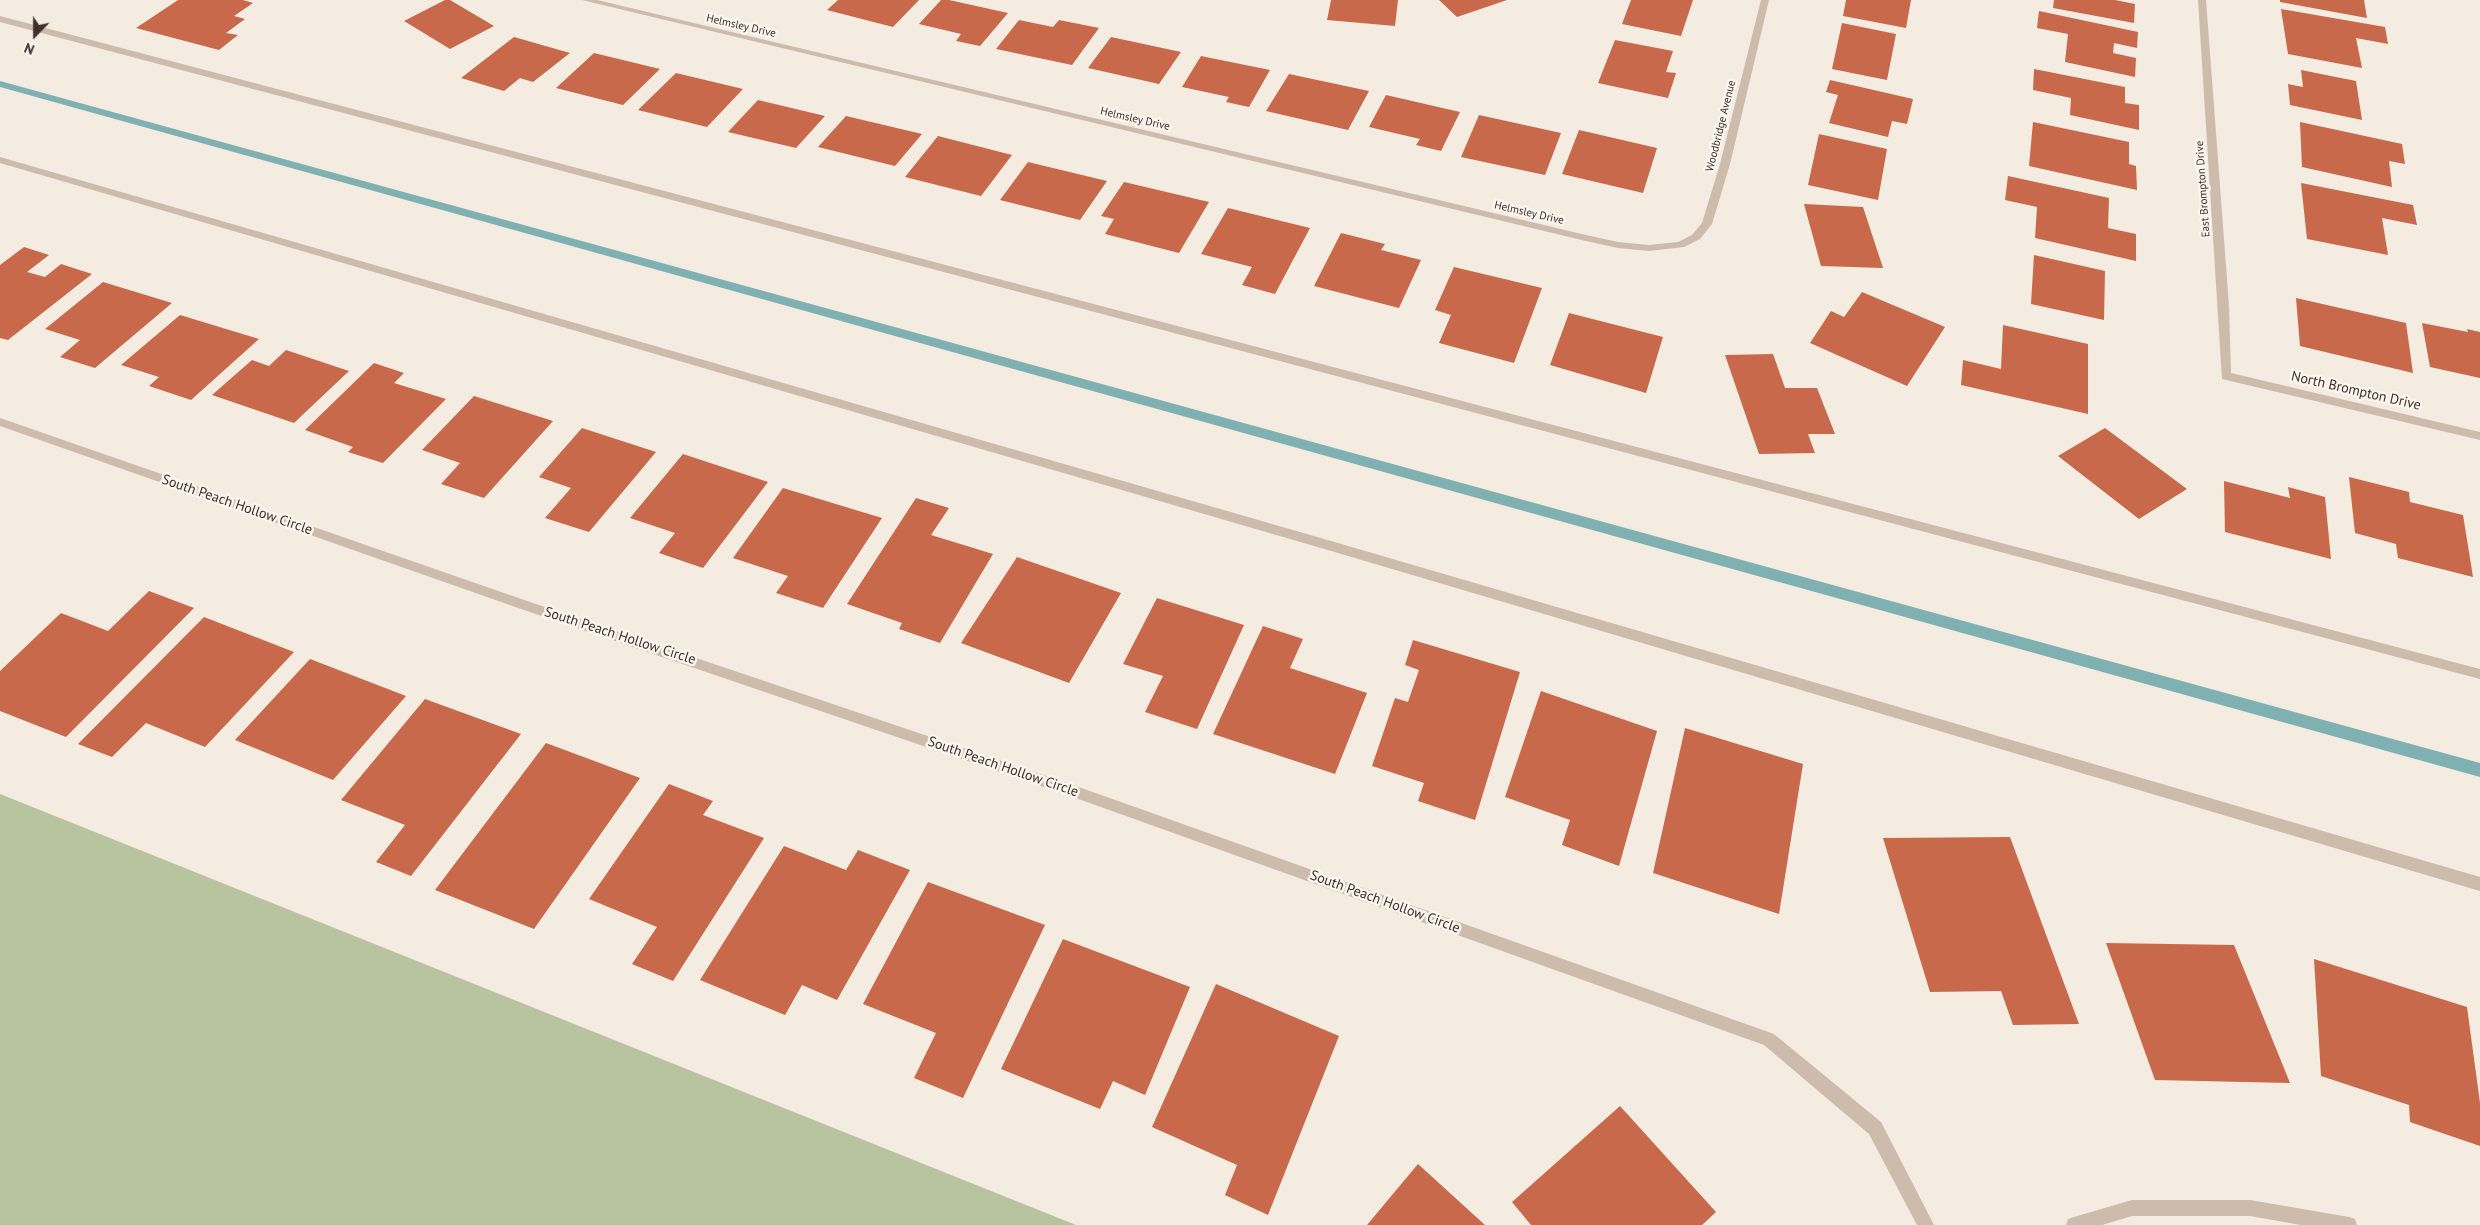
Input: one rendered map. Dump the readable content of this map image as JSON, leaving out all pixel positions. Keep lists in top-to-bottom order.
{
  "streets": {
    "street": [
      "Helmsley Drive",
      "Woodbridge Avenue",
      "East Brompton Drive",
      "North Brompton Drive",
      "South Peach Hollow Circle"
    ]
  },
  "crossings": [
    ["Helmsley Drive", "Woodbridge Avenue"],
    ["East Brompton Drive", "North Brompton Drive"]
  ],
  "north": "bottom"
}
